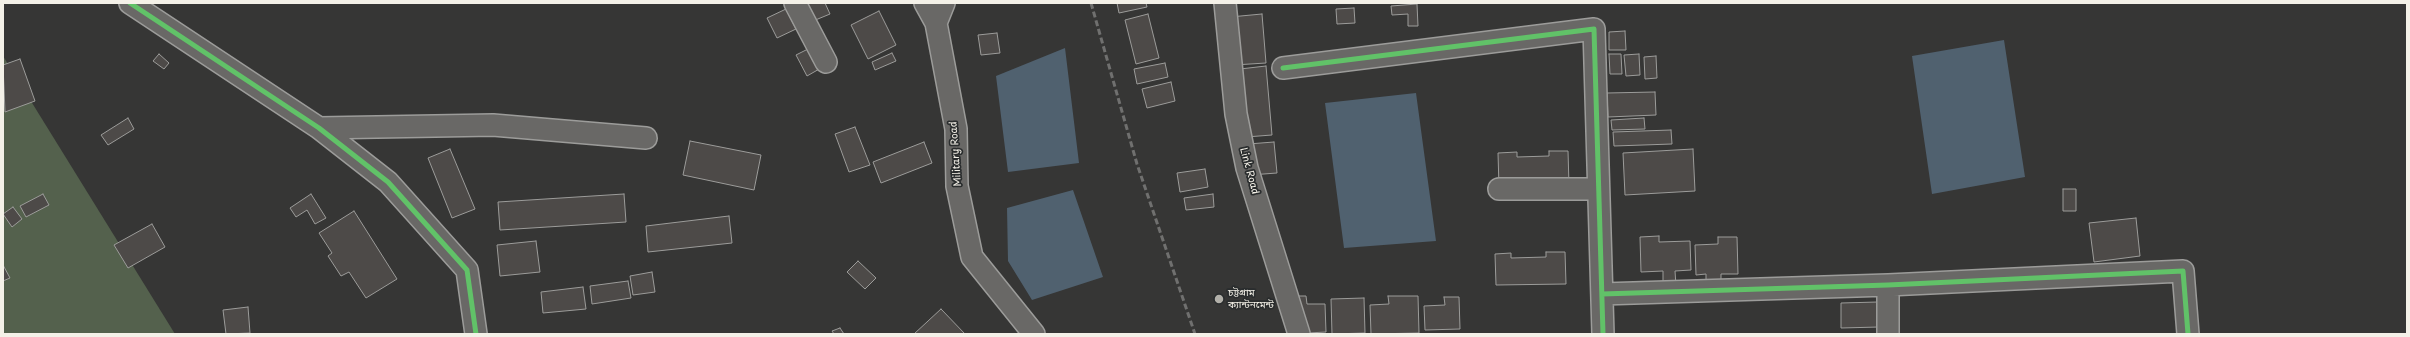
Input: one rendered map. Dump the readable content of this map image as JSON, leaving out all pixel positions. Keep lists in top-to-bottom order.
{
  "streets": {
    "street": ["Military Road", "Link Road"]
  },
  "places": ["চট্টগ্রাম ক্যান্টনমেন্ট"]
}
